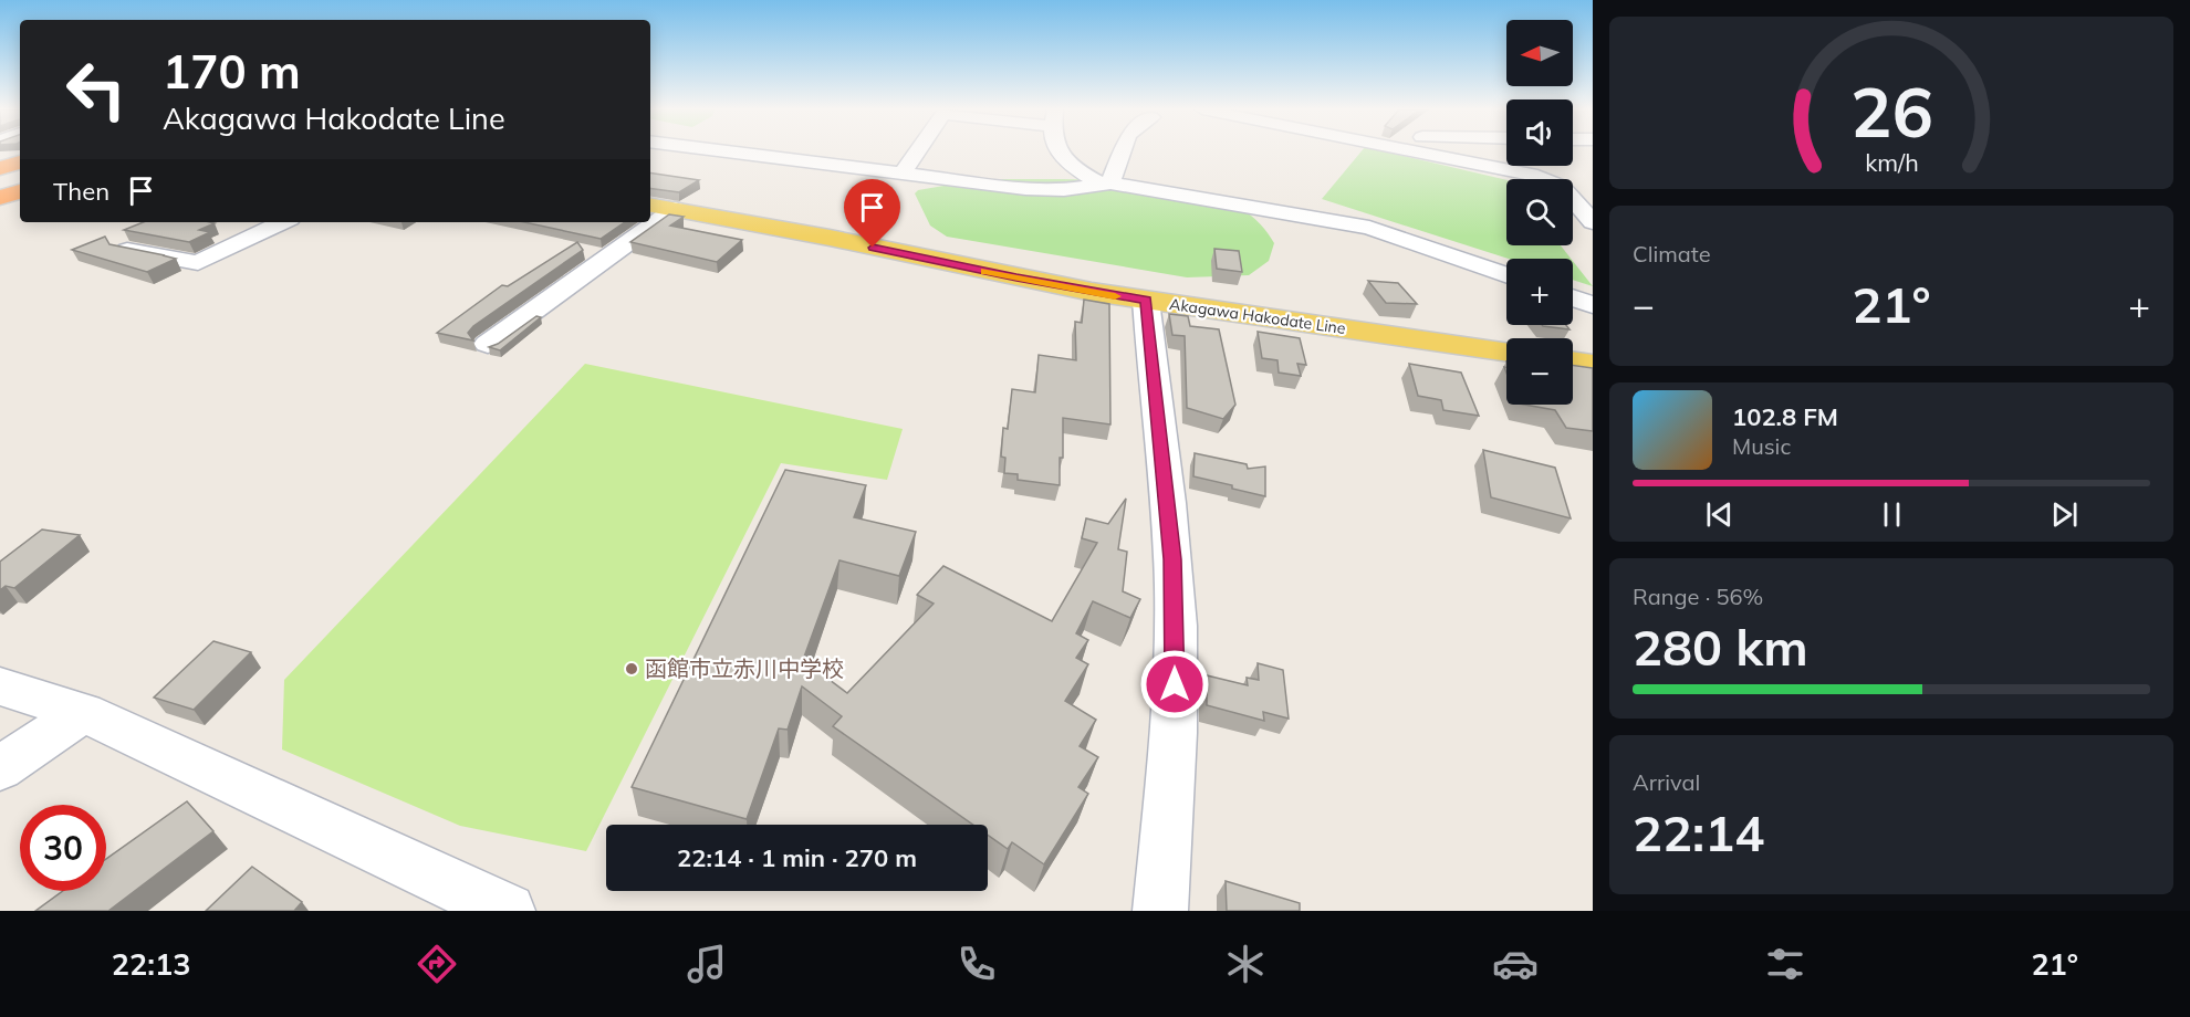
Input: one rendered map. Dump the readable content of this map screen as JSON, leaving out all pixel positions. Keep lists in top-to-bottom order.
{
  "streets": {
    "main road": ["Akagawa Hakodate Line"]
  },
  "places": ["函館市立赤川中学校"],
  "north": "left",
  "page": {
    "map_buttons": ["+", "−"],
    "turn": ["170 m", "Akagawa Hakodate Line"],
    "then": "Then",
    "tile": [
      "Climate",
      ["Range · 56%", "280 km"],
      ["Arrival", "22:14"]
    ],
    "heat": ["−", "21°", "+"],
    "song": ["102.8 FM", "Music"],
    "limit": "30",
    "trip": "22:14 · 1 min · 270 m",
    "tabs": ["22:13", "21°"],
    "gauge": ["26", "km/h"]
  }
}
